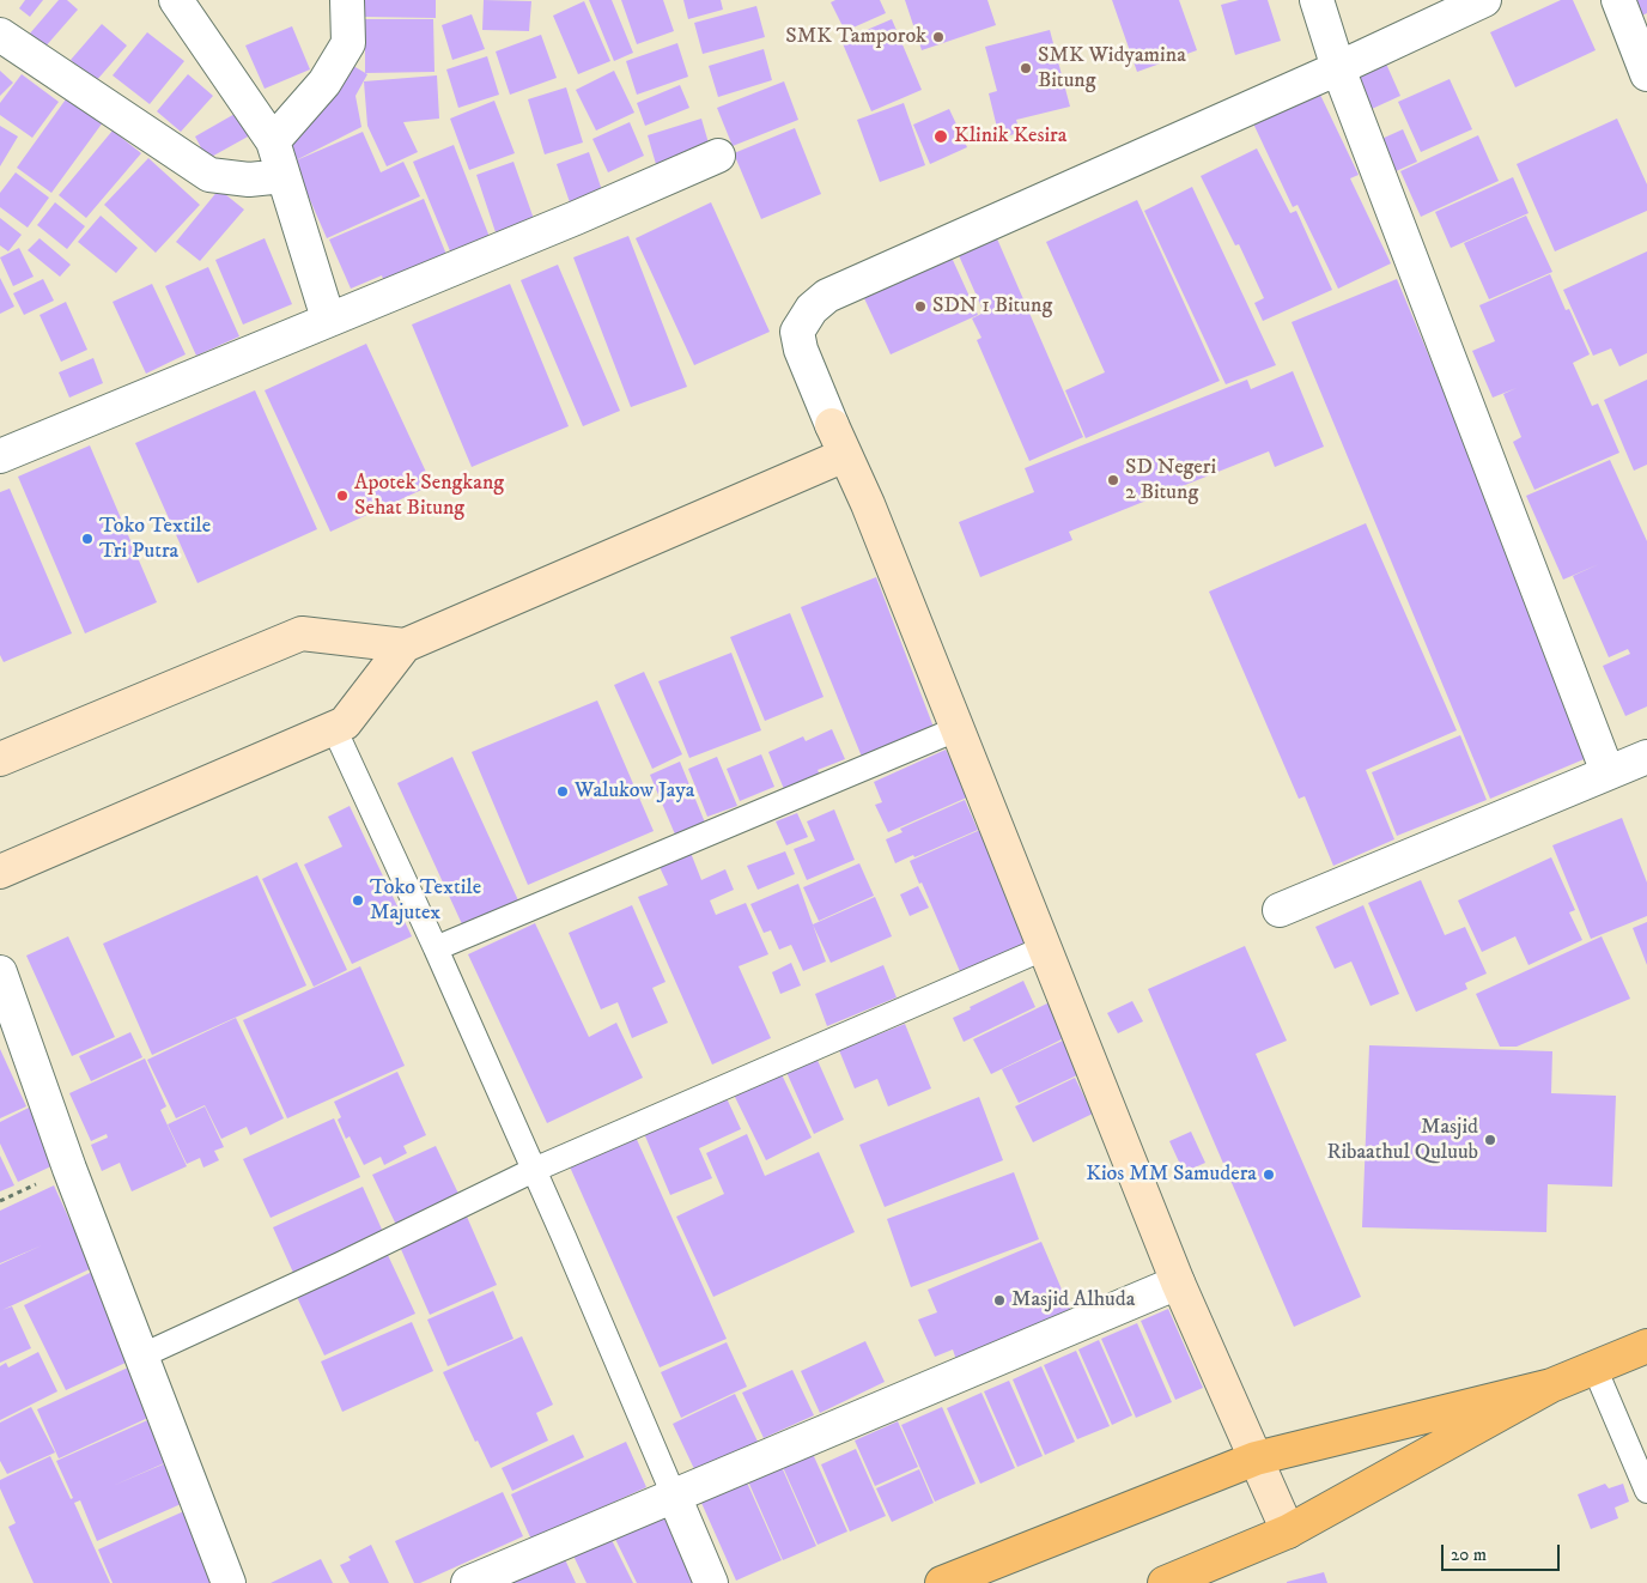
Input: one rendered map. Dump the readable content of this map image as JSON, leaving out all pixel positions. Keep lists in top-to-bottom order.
{
  "places": [
    "SMK Tamporok",
    "SMK Widyamina Bitung",
    "Klinik Kesira",
    "SDN 1 Bitung",
    "SD Negeri 2 Bitung",
    "Apotek Sengkang Sehat Bitung",
    "Toko Textile Tri Putra",
    "Walukow Jaya",
    "Toko Textile Majutex",
    "Masjid Ribaathul Quluub",
    "Kios MM Samudera",
    "Masjid Alhuda"
  ],
  "scale_bar": "20 m"
}
